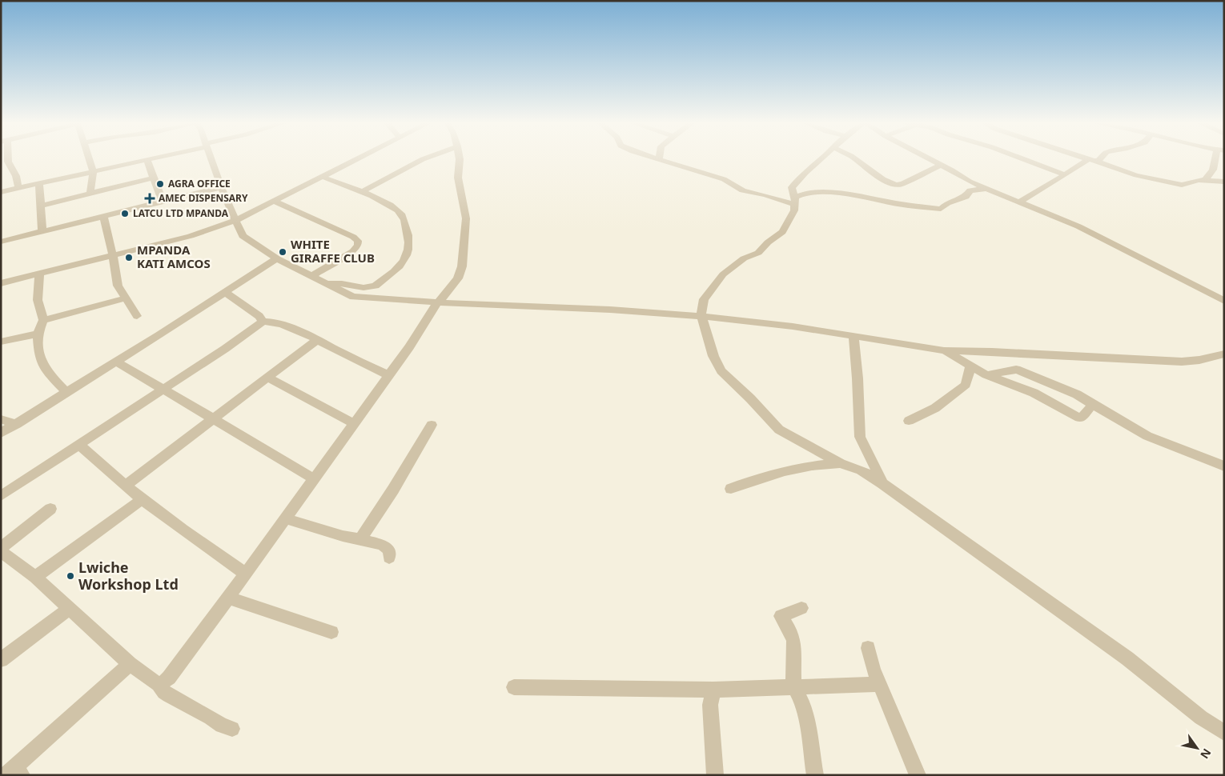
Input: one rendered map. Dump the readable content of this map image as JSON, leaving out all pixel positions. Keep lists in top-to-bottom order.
{
  "places": {
    "other": [
      "AGRA OFFICE",
      "LATCU LTD MPANDA",
      "WHITE GIRAFFE CLUB",
      "MPANDA KATI AMCOS",
      "Lwiche Workshop Ltd"
    ],
    "health": ["AMEC DISPENSARY"]
  },
  "north": "bottom right"
}
